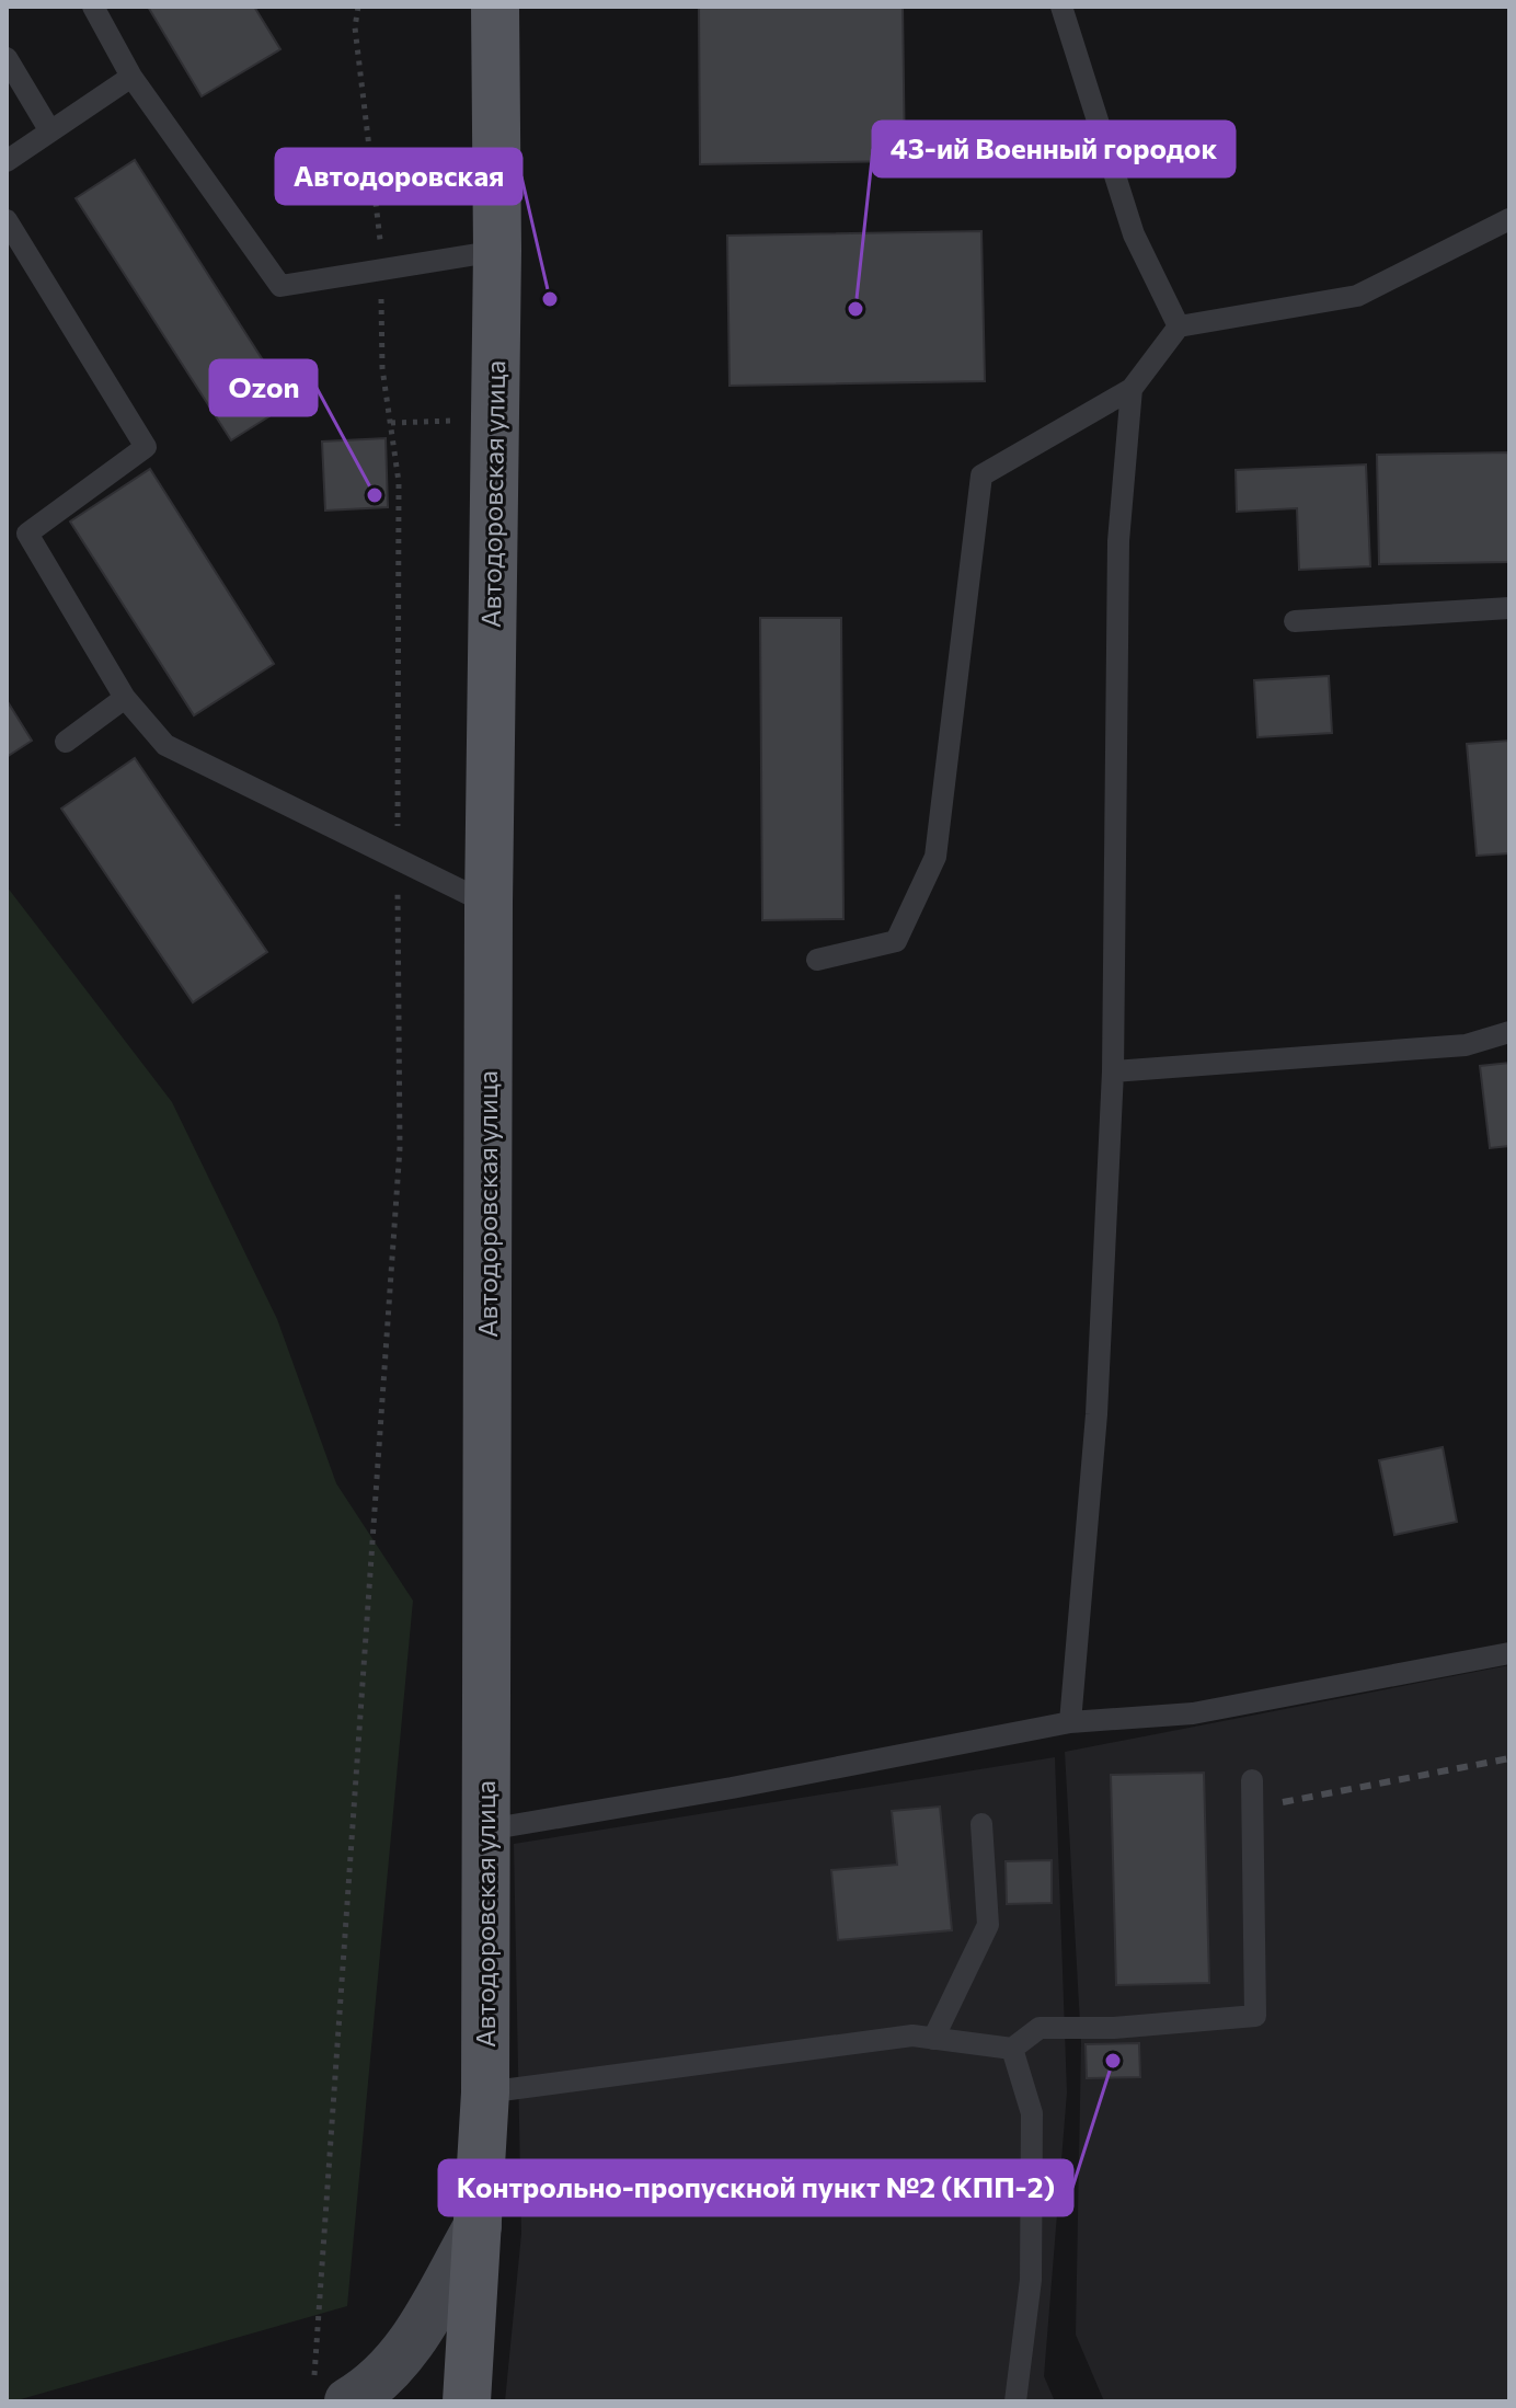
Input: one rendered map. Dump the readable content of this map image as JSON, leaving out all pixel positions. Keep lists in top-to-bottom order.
{
  "streets": {
    "main road": ["Автодоровская улица"]
  },
  "places": [
    "Автодоровская",
    "43-ий Военный городок",
    "Ozon",
    "Контрольно-пропускной пункт №2 (КПП-2)"
  ]
}
